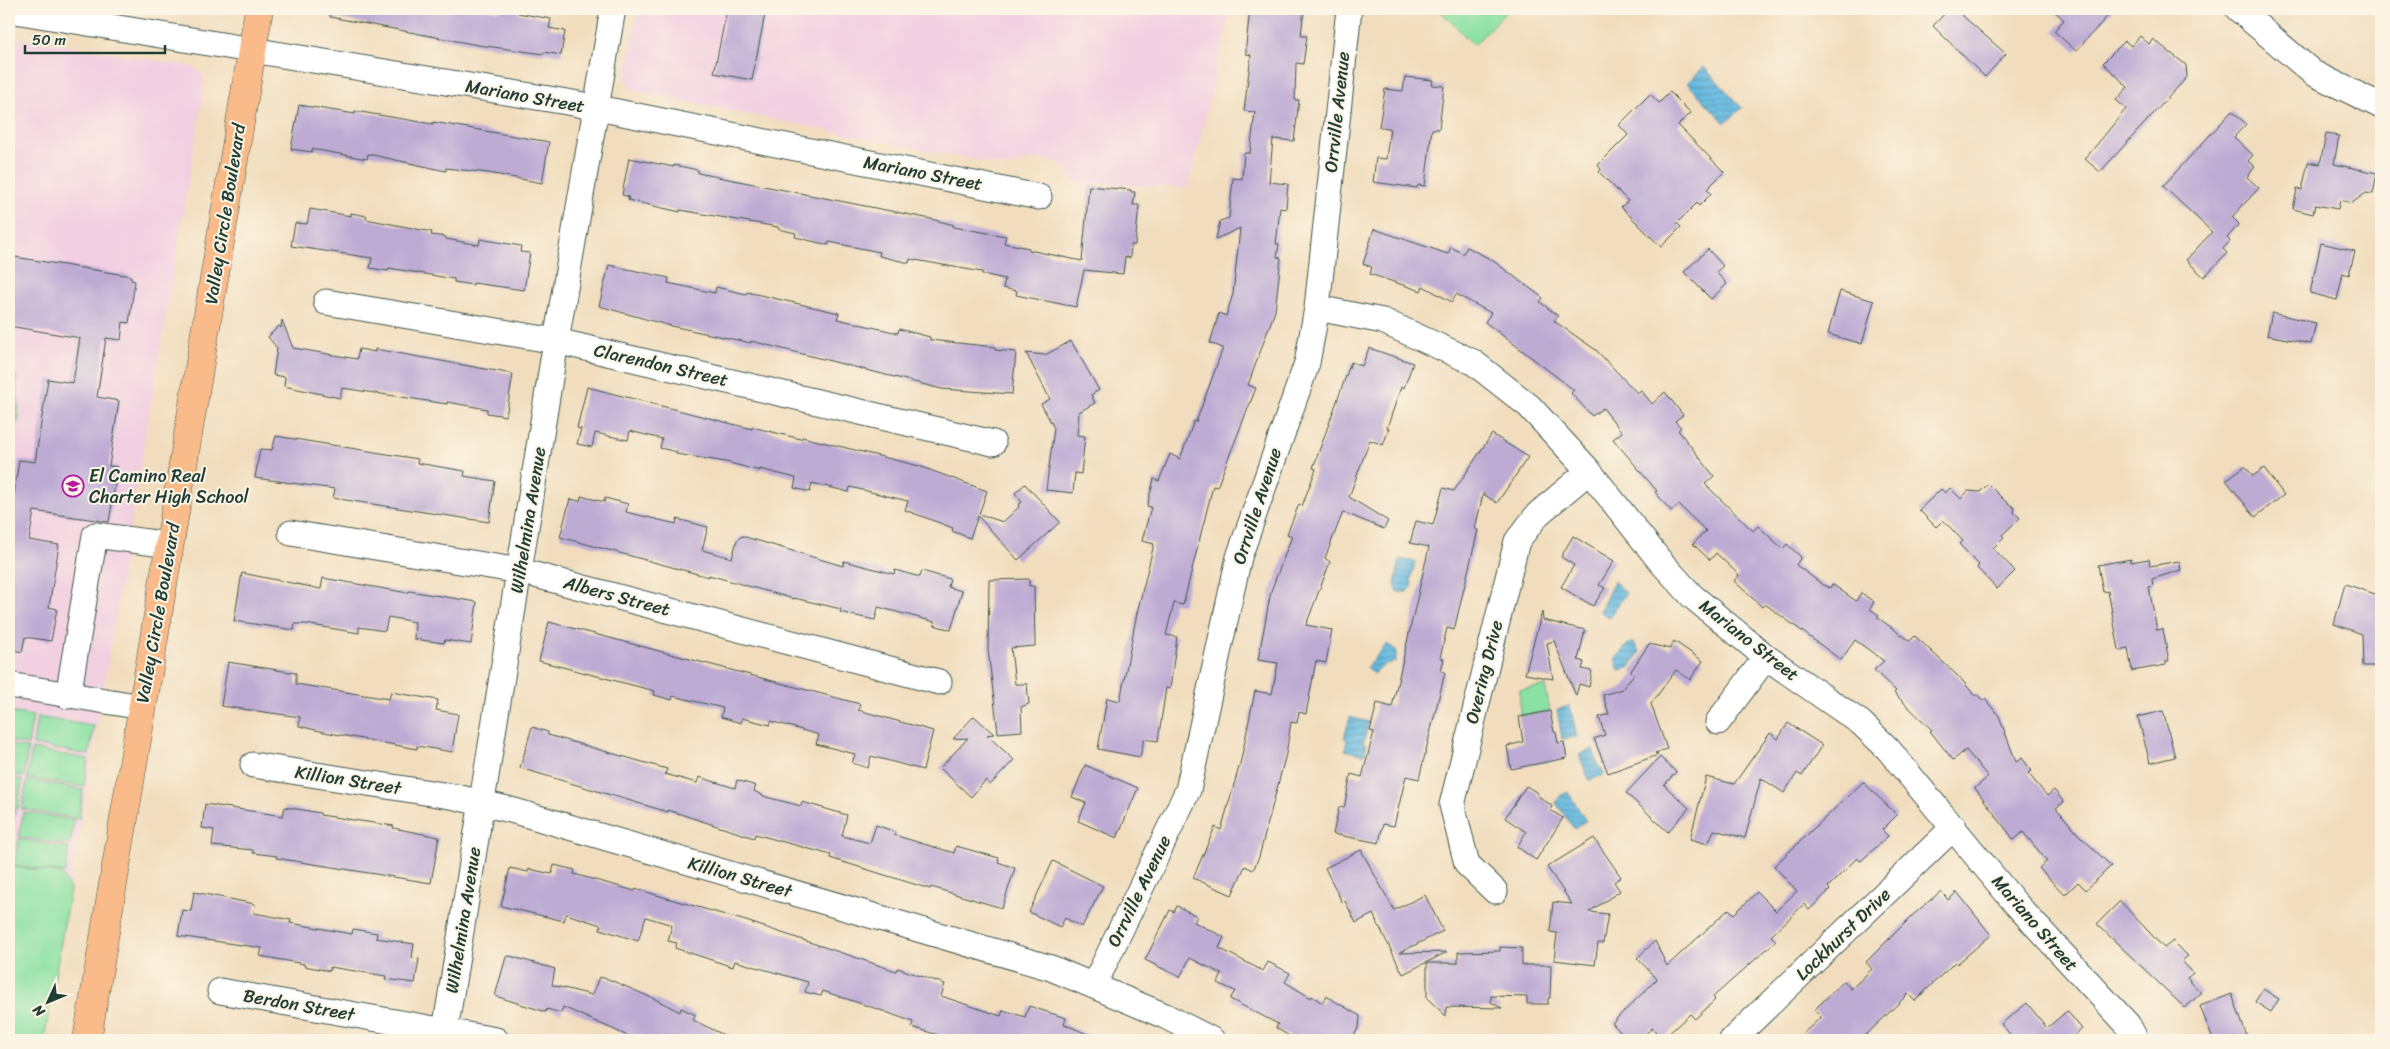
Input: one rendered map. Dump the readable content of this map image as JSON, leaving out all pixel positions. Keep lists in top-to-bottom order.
{
  "streets": {
    "main road": ["Valley Circle Boulevard"],
    "street": [
      "Mariano Street",
      "Orrville Avenue",
      "Clarendon Street",
      "Wilhelmina Avenue",
      "Albers Street",
      "Overing Drive",
      "Killion Street",
      "Lockhurst Drive",
      "Berdon Street"
    ]
  },
  "crossings": [
    ["Mariano Street", "Orrville Avenue"],
    ["Mariano Street", "Valley Circle Boulevard"],
    ["Mariano Street", "Wilhelmina Avenue"],
    ["Mariano Street", "Overing Drive"],
    ["Mariano Street", "Lockhurst Drive"],
    ["Orrville Avenue", "Killion Street"],
    ["Clarendon Street", "Wilhelmina Avenue"],
    ["Wilhelmina Avenue", "Albers Street"],
    ["Wilhelmina Avenue", "Killion Street"],
    ["Wilhelmina Avenue", "Berdon Street"]
  ],
  "places": {
    "school or university": ["El Camino Real Charter High School"]
  },
  "scale_bar": "50 m",
  "north": "bottom left"
}
